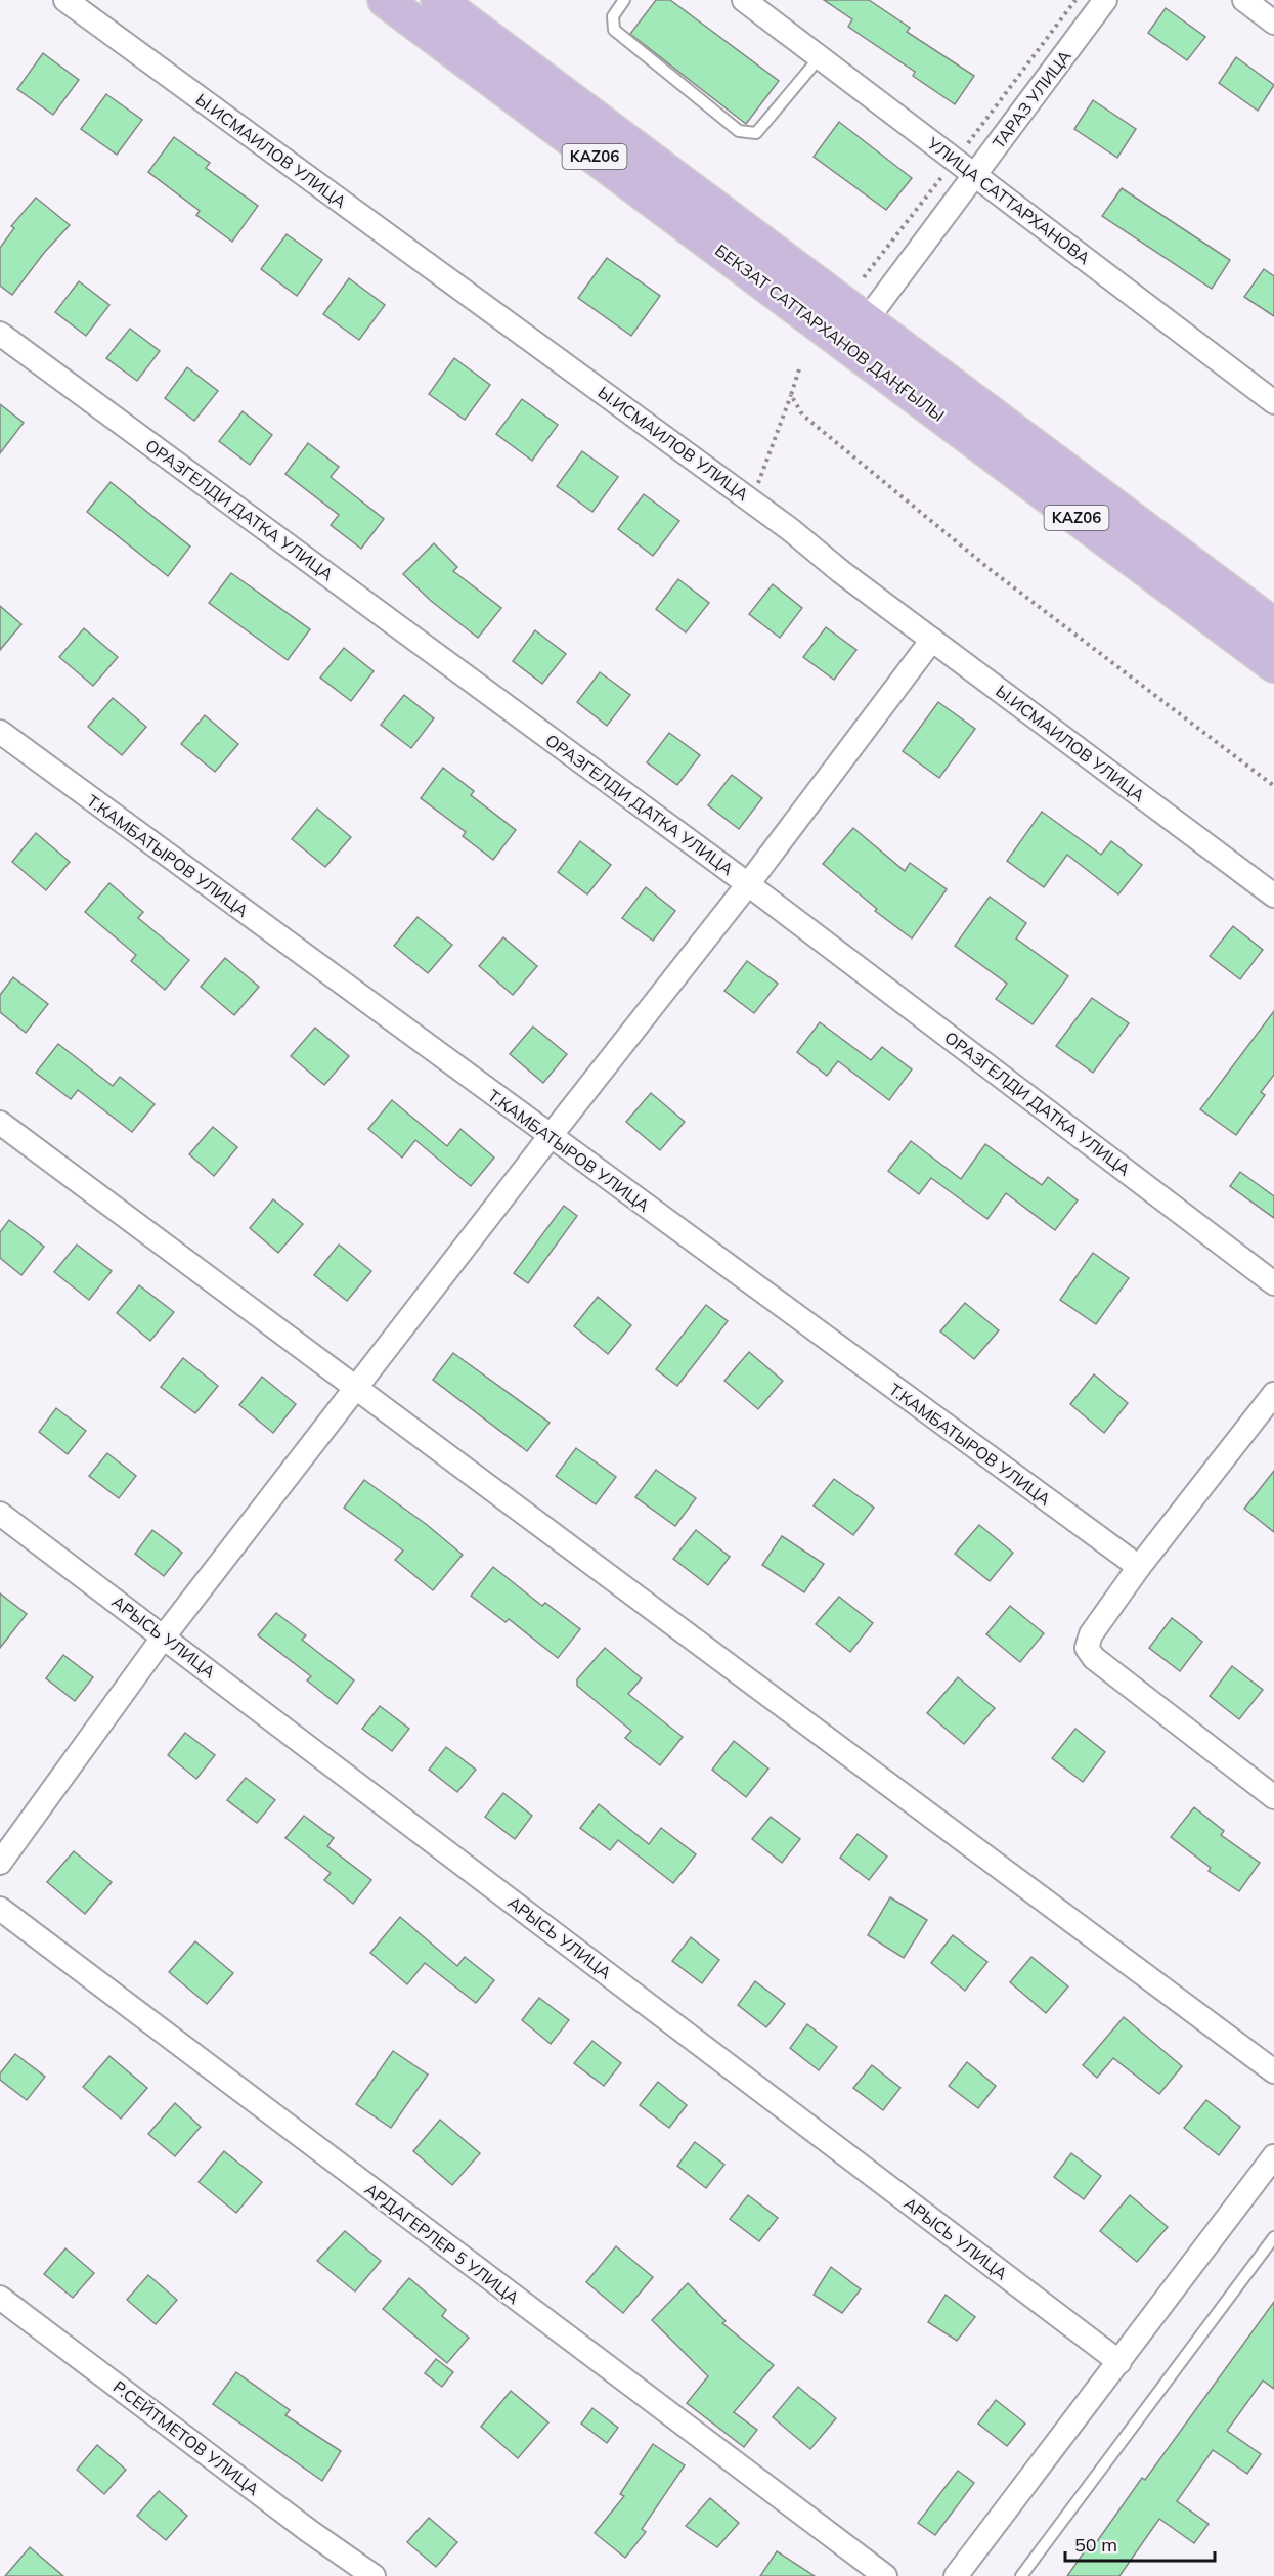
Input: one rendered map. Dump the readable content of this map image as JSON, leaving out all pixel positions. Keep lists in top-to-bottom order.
{
  "streets": {
    "main road": ["KАZ06", "БЕКЗАТ САТТАРХАНОВ ДАҢҒЫЛЫ"],
    "street": [
      "ТАРАЗ УЛИЦА",
      "Ы.ИСМАИЛОВ УЛИЦА",
      "УЛИЦА САТТАРХАНОВА",
      "ОРАЗГЕЛДИ ДАТКА УЛИЦА",
      "Т.КАМБАТЫРОВ УЛИЦА",
      "АРЫСЬ УЛИЦА",
      "АРДАГЕРЛЕР 5 УЛИЦА",
      "Р.СЕЙТМЕТОВ УЛИЦА"
    ]
  },
  "crossings": [
    ["ТАРАЗ УЛИЦА", "УЛИЦА САТТАРХАНОВА"],
    ["ТАРАЗ УЛИЦА", "БЕКЗАТ САТТАРХАНОВ ДАҢҒЫЛЫ"]
  ],
  "scale_bar": "50 m"
}
